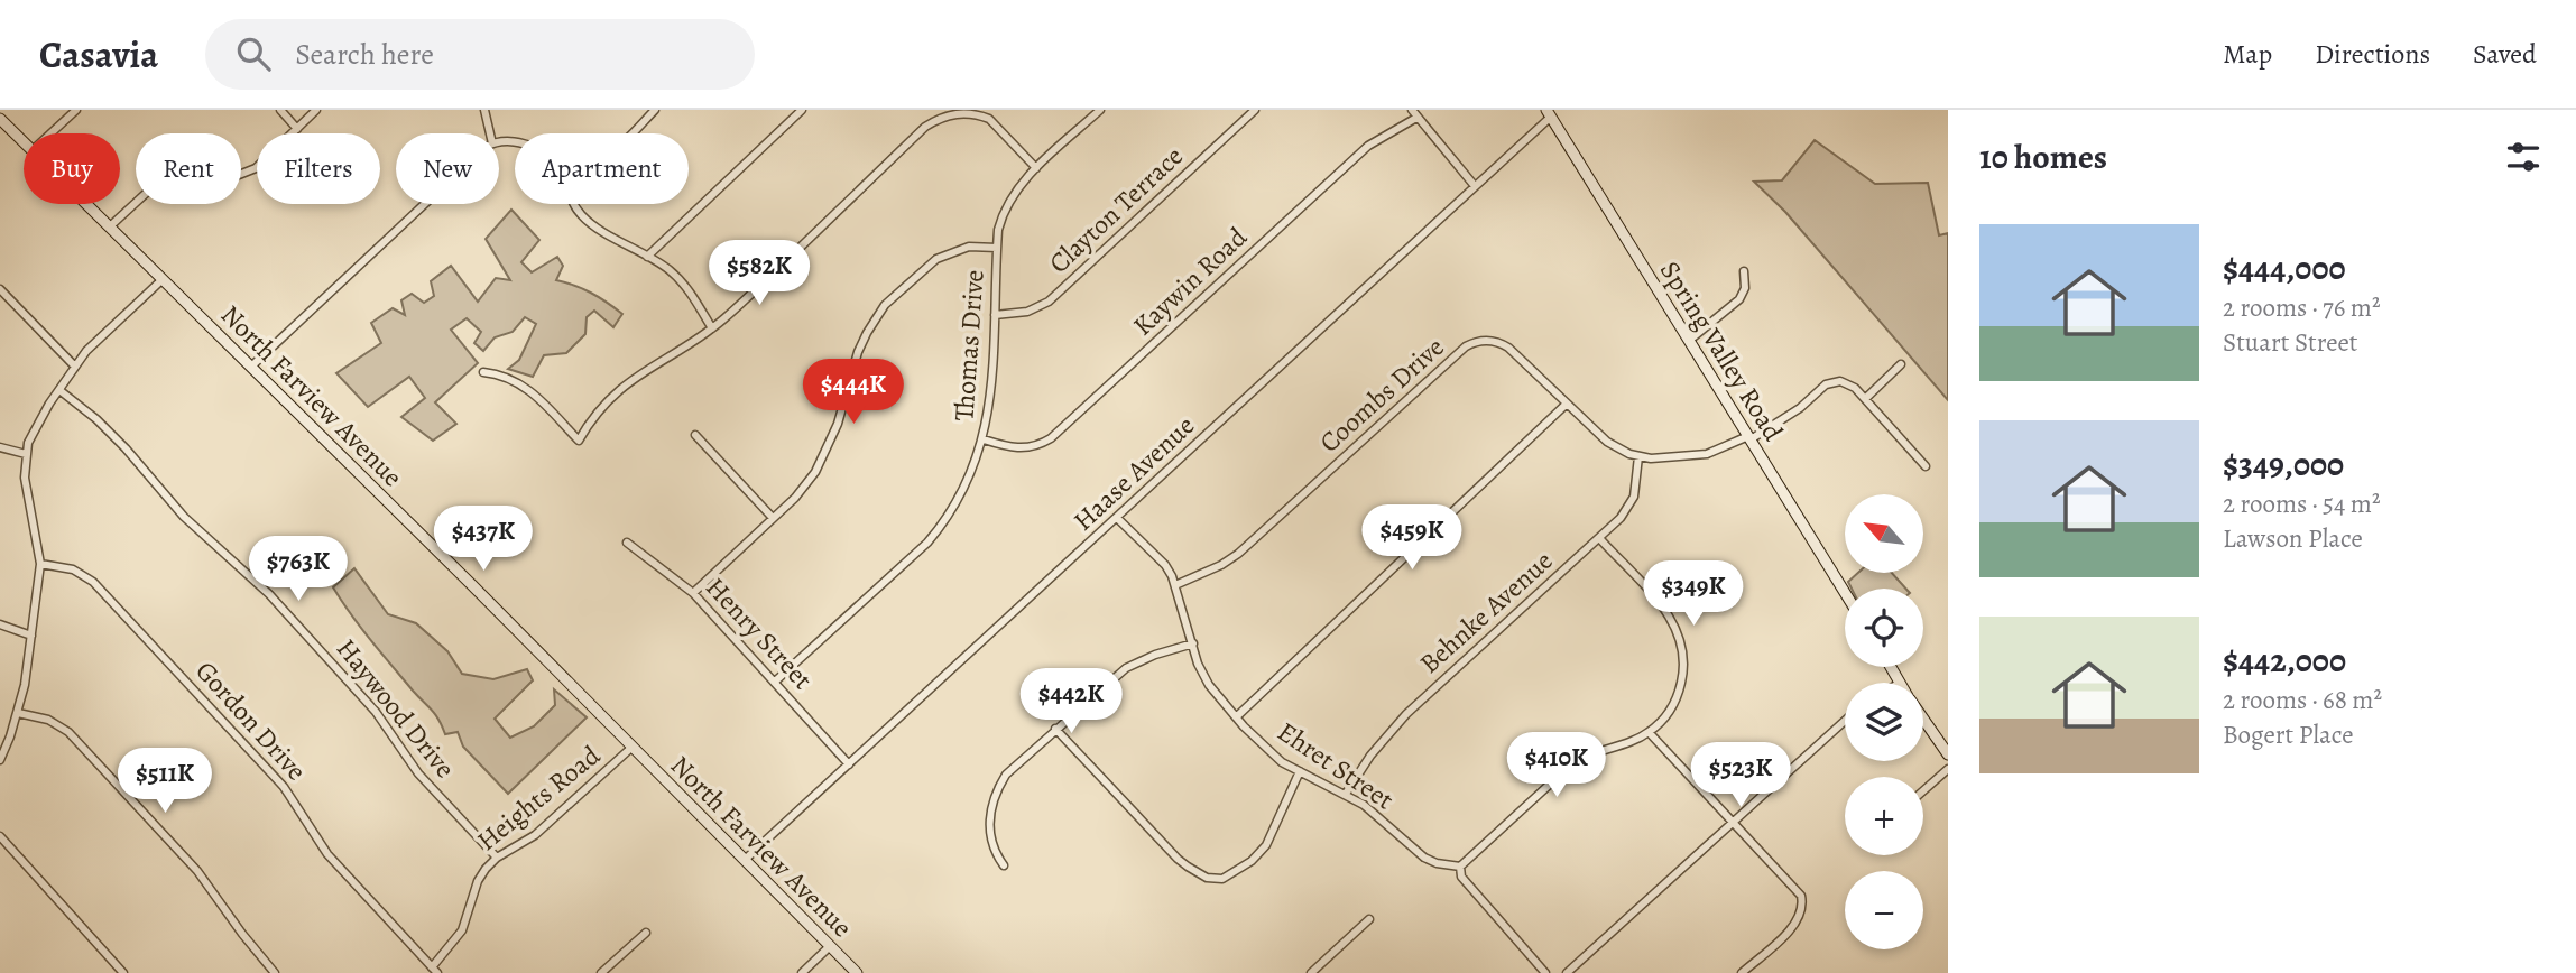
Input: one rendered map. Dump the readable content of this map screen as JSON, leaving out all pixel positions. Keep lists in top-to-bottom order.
{
  "streets": {
    "street": [
      "Clayton Terrace",
      "Kaywin Road",
      "Thomas Drive",
      "Spring Valley Road",
      "Coombs Drive",
      "North Farview Avenue",
      "Haase Avenue",
      "Behnke Avenue",
      "Henry Street",
      "Haywood Drive",
      "Gordon Drive",
      "Ehret Street",
      "Heights Road"
    ]
  },
  "crossings": [
    ["Clayton Terrace", "Thomas Drive"],
    ["Kaywin Road", "Thomas Drive"],
    ["Thomas Drive", "Henry Street"],
    ["Spring Valley Road", "Coombs Drive"],
    ["Spring Valley Road", "Haase Avenue"],
    ["Coombs Drive", "Behnke Avenue"],
    ["Coombs Drive", "Ehret Street"],
    ["North Farview Avenue", "Haase Avenue"],
    ["North Farview Avenue", "Heights Road"],
    ["Haase Avenue", "Henry Street"],
    ["Haase Avenue", "Ehret Street"],
    ["Behnke Avenue", "Ehret Street"],
    ["Haywood Drive", "Heights Road"],
    ["Gordon Drive", "Heights Road"]
  ],
  "north": "top left",
  "page": {
    "header": "Casavia",
    "search": "Search here",
    "nav": ["Map", "Directions", "Saved"],
    "heading": "10 homes",
    "chip": [
      "Buy",
      "Rent",
      "Filters",
      "New",
      "Apartment"
    ],
    "list": [
      {
        "name": "$444,000",
        "note": "2 rooms · 76 m² · Stuart Street"
      },
      {
        "name": "$349,000",
        "note": "2 rooms · 54 m² · Lawson Place"
      },
      {
        "name": "$442,000",
        "note": "2 rooms · 68 m² · Bogert Place"
      }
    ],
    "price": [
      "$582K",
      "$444K",
      "$459K",
      "$437K",
      "$763K",
      "$349K",
      "$442K",
      "$410K",
      "$523K",
      "$511K"
    ],
    "map_buttons": ["+", "−"]
  }
}
